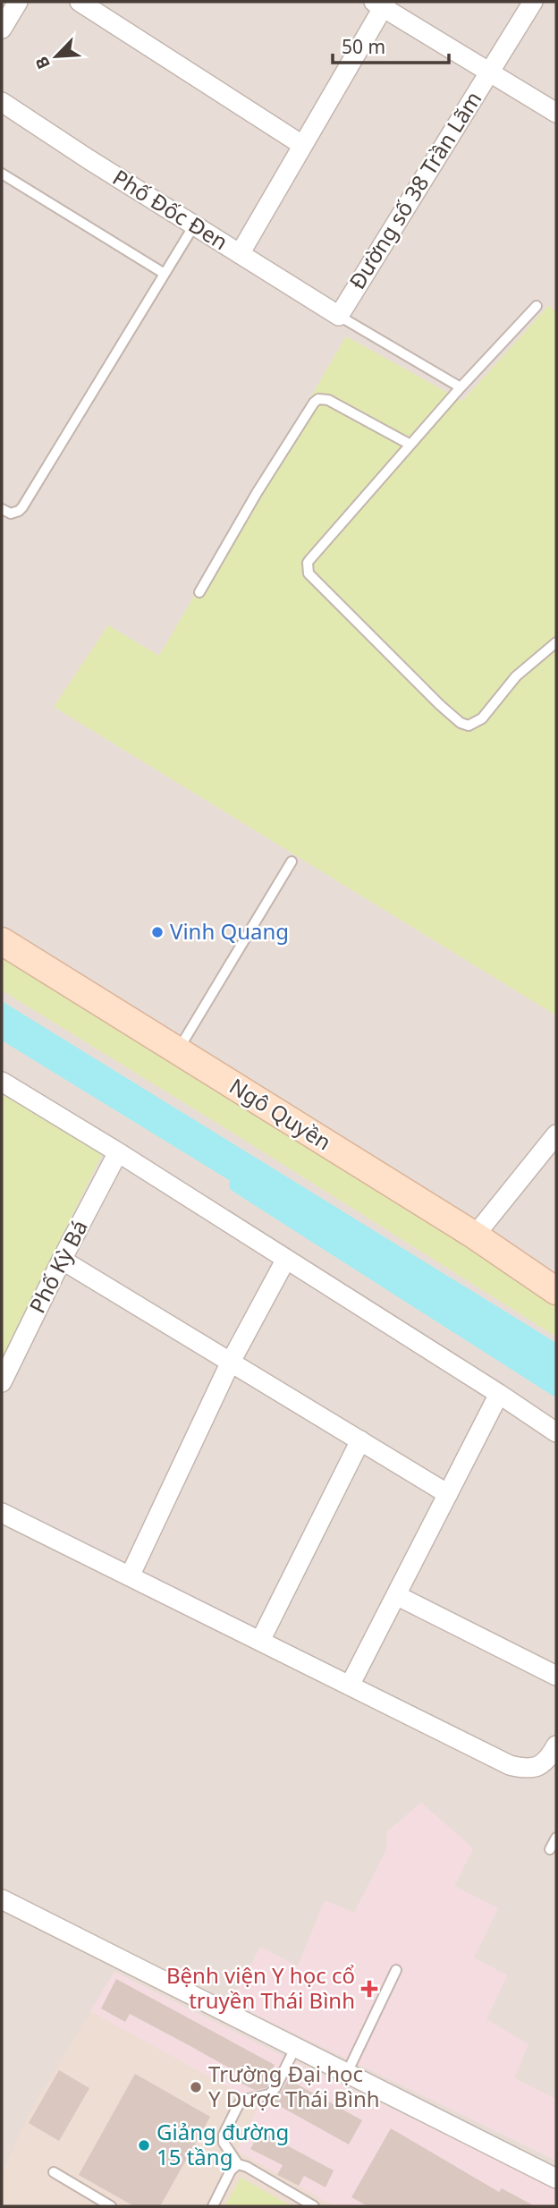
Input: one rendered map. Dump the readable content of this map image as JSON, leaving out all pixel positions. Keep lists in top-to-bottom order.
{
  "streets": {
    "street": [
      "Đường số 38 Trần Lãm",
      "Phố Đốc Đen",
      "Ngô Quyền",
      "Phố Kỳ Bá"
    ]
  },
  "crossings": [
    ["Đường số 38 Trần Lãm", "Phố Đốc Đen"]
  ],
  "places": {
    "other": ["Vinh Quang", "Trường Đại học Y Dược Thái Bình", "Giảng đường 15 tầng"],
    "health": ["Bệnh viện Y học cổ truyền Thái Bình"]
  },
  "scale_bar": "50 m",
  "north": "bottom left"
}
